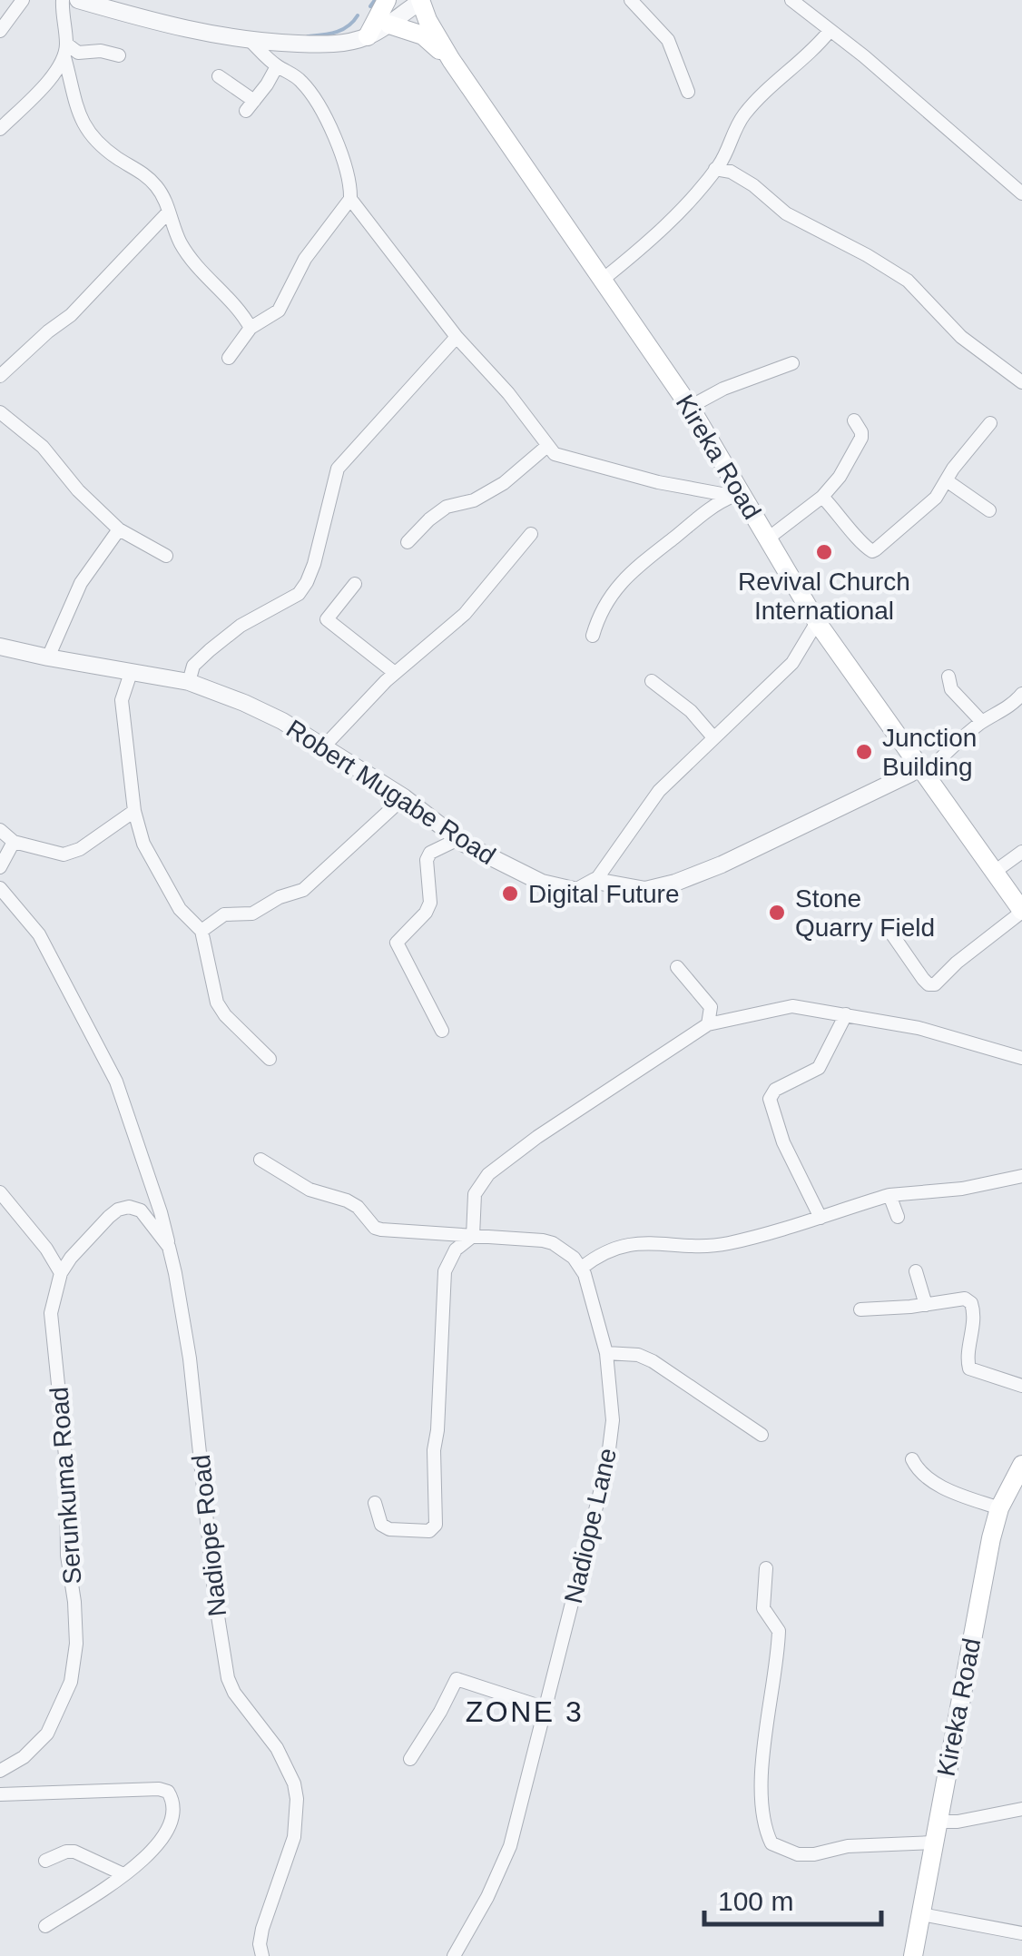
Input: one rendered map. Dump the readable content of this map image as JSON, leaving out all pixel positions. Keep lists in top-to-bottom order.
{
  "streets": {
    "main road": ["Kireka Road"],
    "street": [
      "Robert Mugabe Road",
      "Serunkuma Road",
      "Nadiope Lane",
      "Nadiope Road"
    ]
  },
  "crossings": [
    ["Kireka Road", "Robert Mugabe Road"],
    ["Serunkuma Road", "Nadiope Road"]
  ],
  "districts": ["ZONE 3"],
  "places": [
    "Revival Church International",
    "Junction Building",
    "Digital Future",
    "Stone Quarry Field"
  ],
  "scale_bar": "100 m"
}
